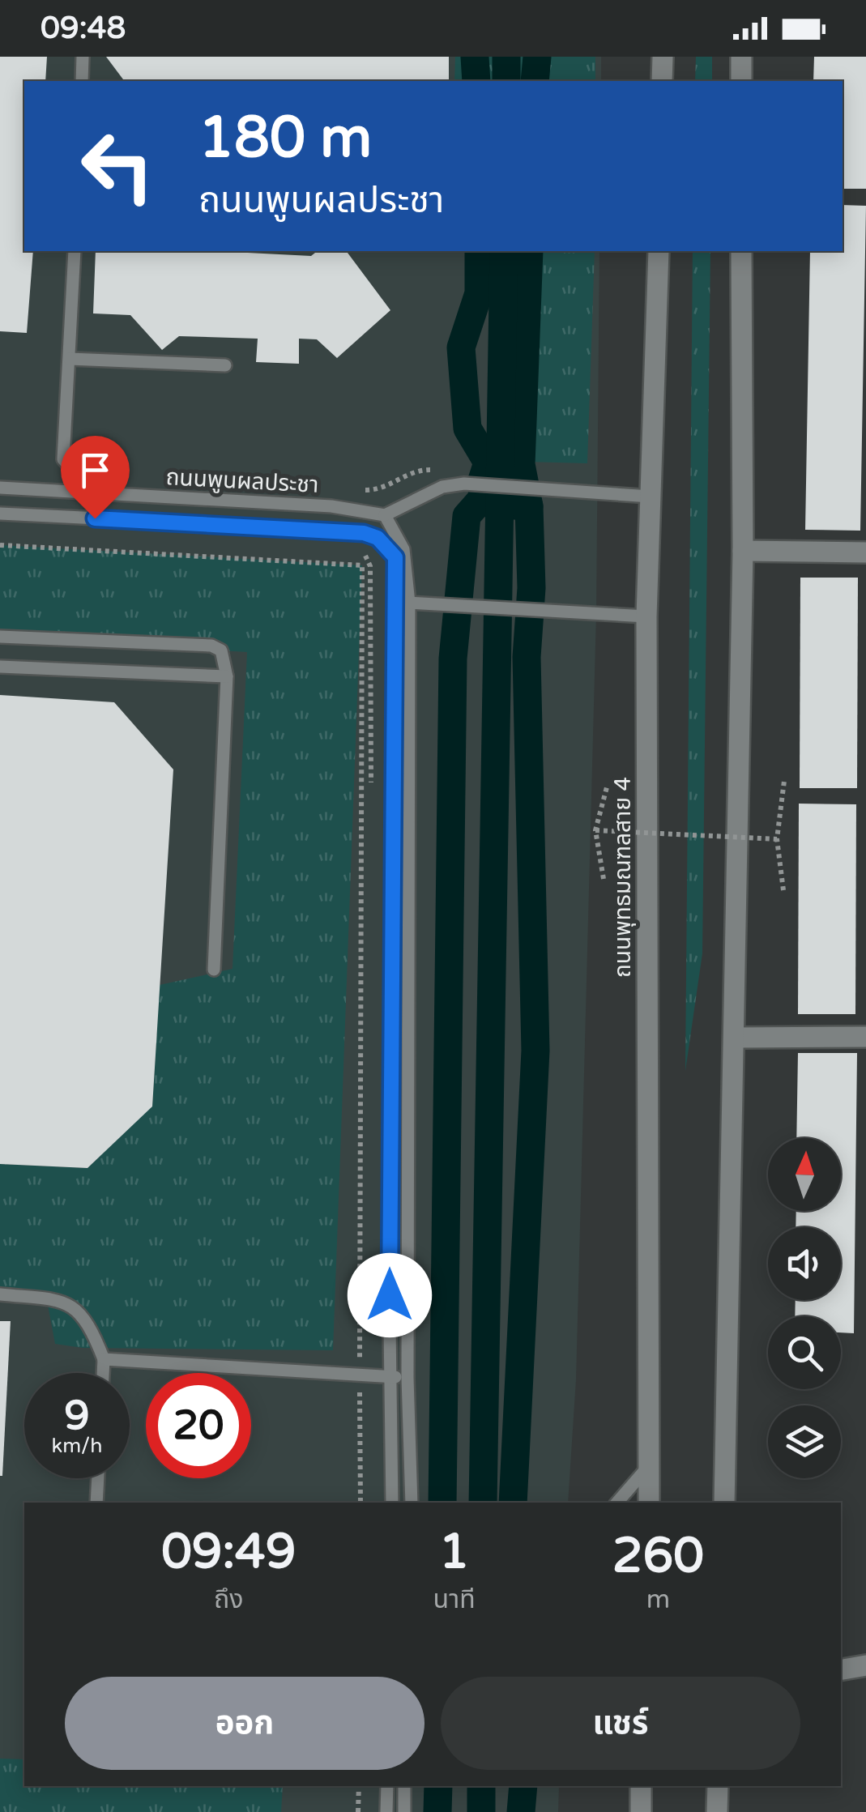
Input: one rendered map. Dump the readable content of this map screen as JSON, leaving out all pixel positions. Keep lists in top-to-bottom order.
{
  "streets": {
    "main road": ["ถนนพุทธมณฑลสาย 4"],
    "lane": ["ถนนพูนผลประชา"]
  },
  "north": "top",
  "page": {
    "status": "09:48",
    "turn": ["180 m", "ถนนพูนผลประชา"],
    "speed": "9 km/h",
    "limit": "20",
    "eta": [
      "09:49",
      "ถึง",
      "1",
      "นาที",
      "260",
      "m"
    ],
    "buttons": ["ออก", "แชร์"]
  }
}
